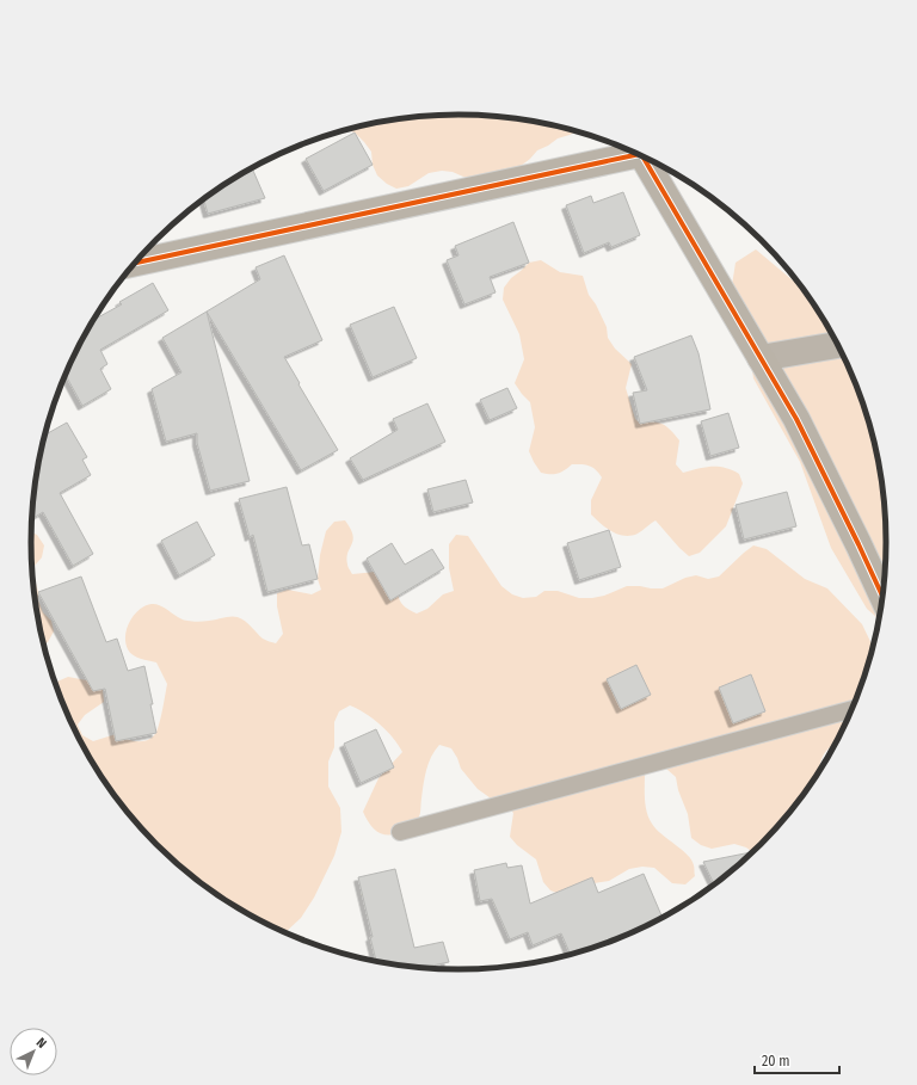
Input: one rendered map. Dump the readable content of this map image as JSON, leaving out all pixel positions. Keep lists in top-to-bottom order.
{
  "scale_bar": "20 m",
  "north": "top right"
}
